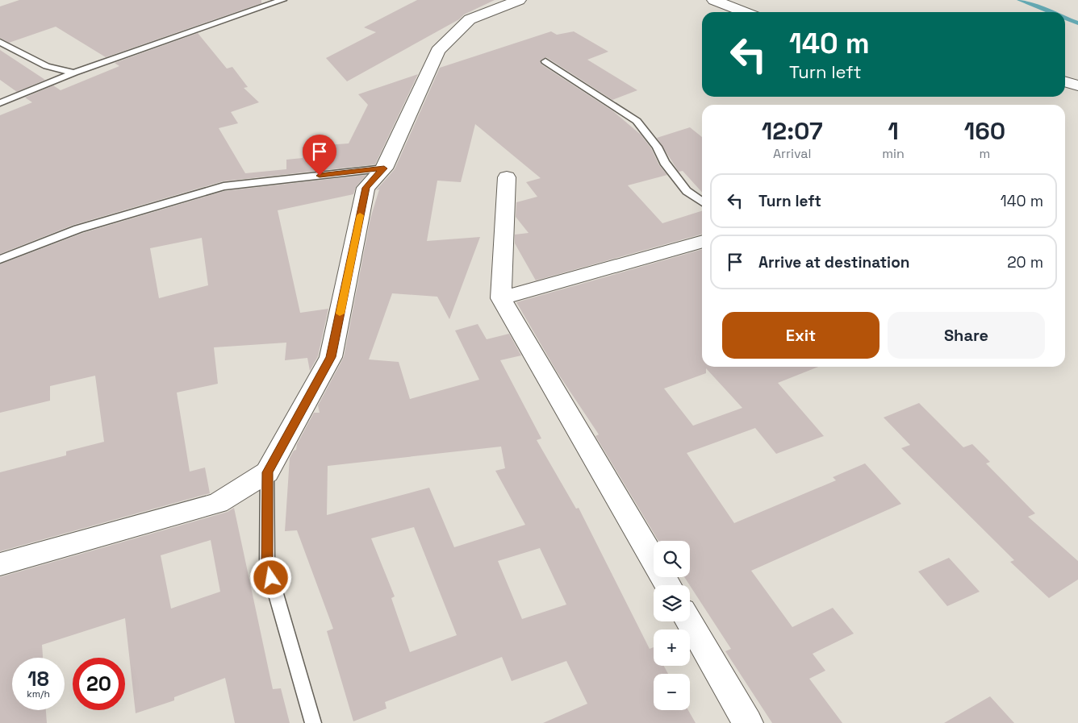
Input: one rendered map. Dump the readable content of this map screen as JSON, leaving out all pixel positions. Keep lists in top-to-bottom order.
{
  "page": {
    "turn": ["140 m", "Turn left"],
    "eta": [
      "12:07",
      "Arrival",
      "1",
      "min",
      "160",
      "m"
    ],
    "list": [
      {
        "name": "Turn left",
        "value": "140 m"
      },
      {
        "name": "Arrive at destination",
        "value": "20 m"
      }
    ],
    "buttons": ["Exit", "Share"],
    "map_buttons": ["+", "−"],
    "speed": "18 km/h",
    "limit": "20"
  }
}
